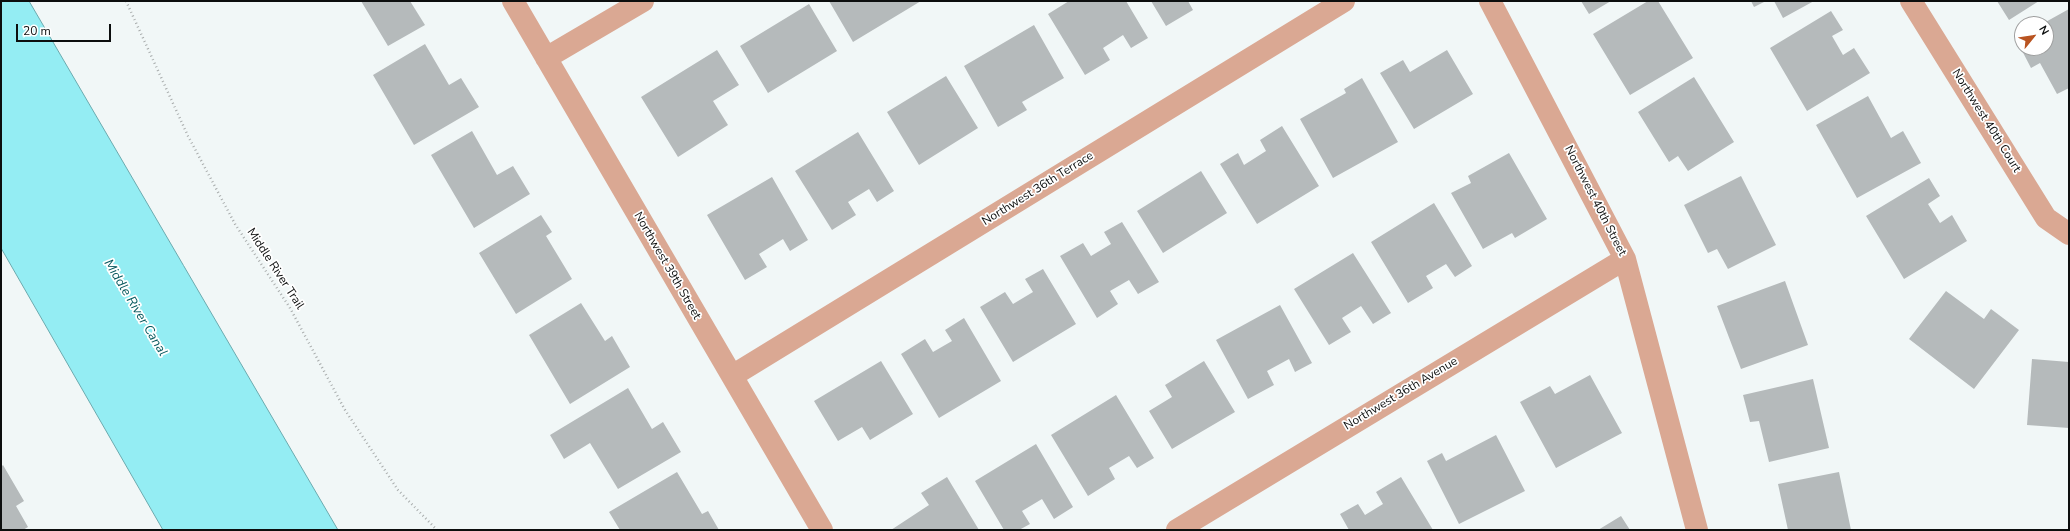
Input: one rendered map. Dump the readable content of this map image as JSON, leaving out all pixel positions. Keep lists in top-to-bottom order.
{
  "streets": {
    "street": [
      "Northwest 40th Court",
      "Northwest 36th Terrace",
      "Northwest 40th Street",
      "Northwest 39th Street",
      "Northwest 36th Avenue"
    ],
    "path": ["Middle River Trail"]
  },
  "crossings": [
    ["Northwest 36th Terrace", "Northwest 39th Street"],
    ["Northwest 40th Street", "Northwest 36th Avenue"]
  ],
  "water": ["Middle River Canal"],
  "scale_bar": "20 m",
  "north": "top right"
}
